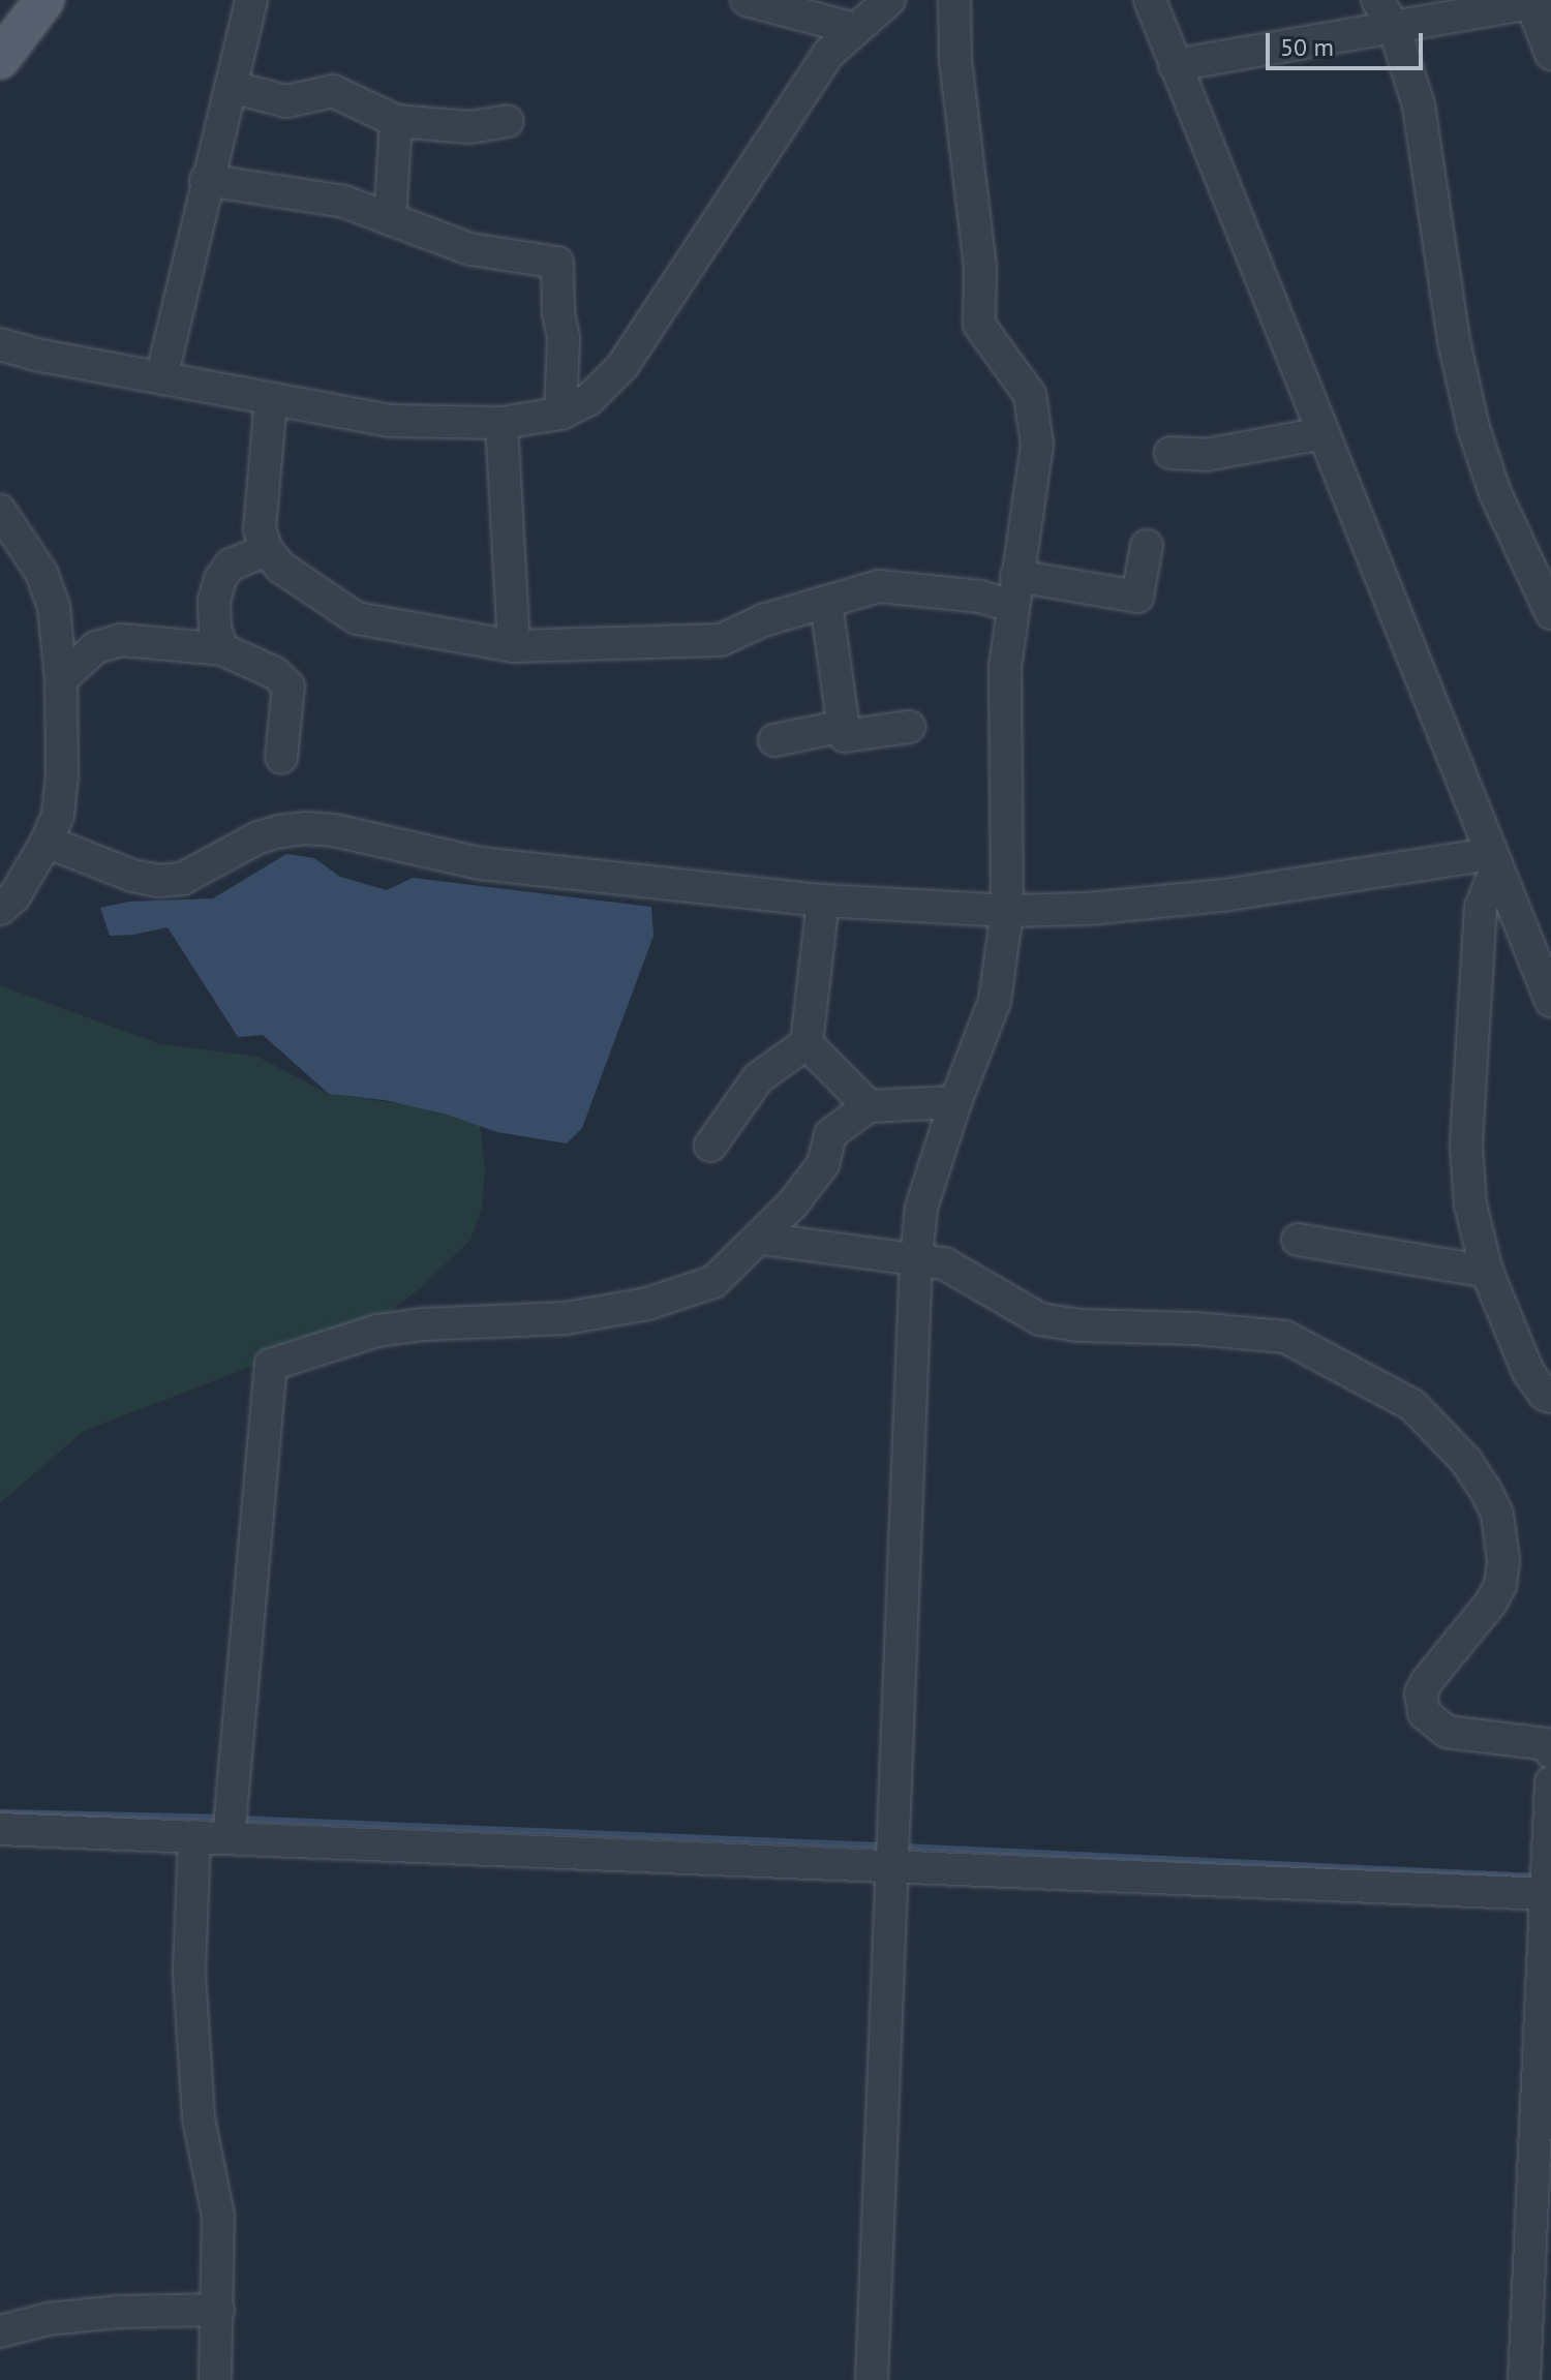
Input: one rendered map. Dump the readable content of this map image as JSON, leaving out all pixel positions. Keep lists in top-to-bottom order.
{
  "scale_bar": "50 m"
}
